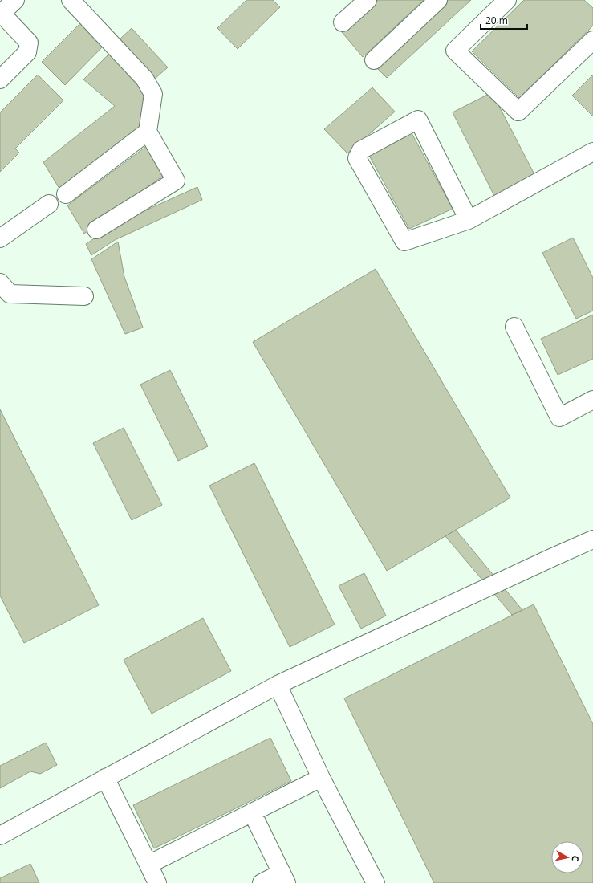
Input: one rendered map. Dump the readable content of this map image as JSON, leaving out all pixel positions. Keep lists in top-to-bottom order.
{
  "scale_bar": "20 m",
  "north": "right"
}
